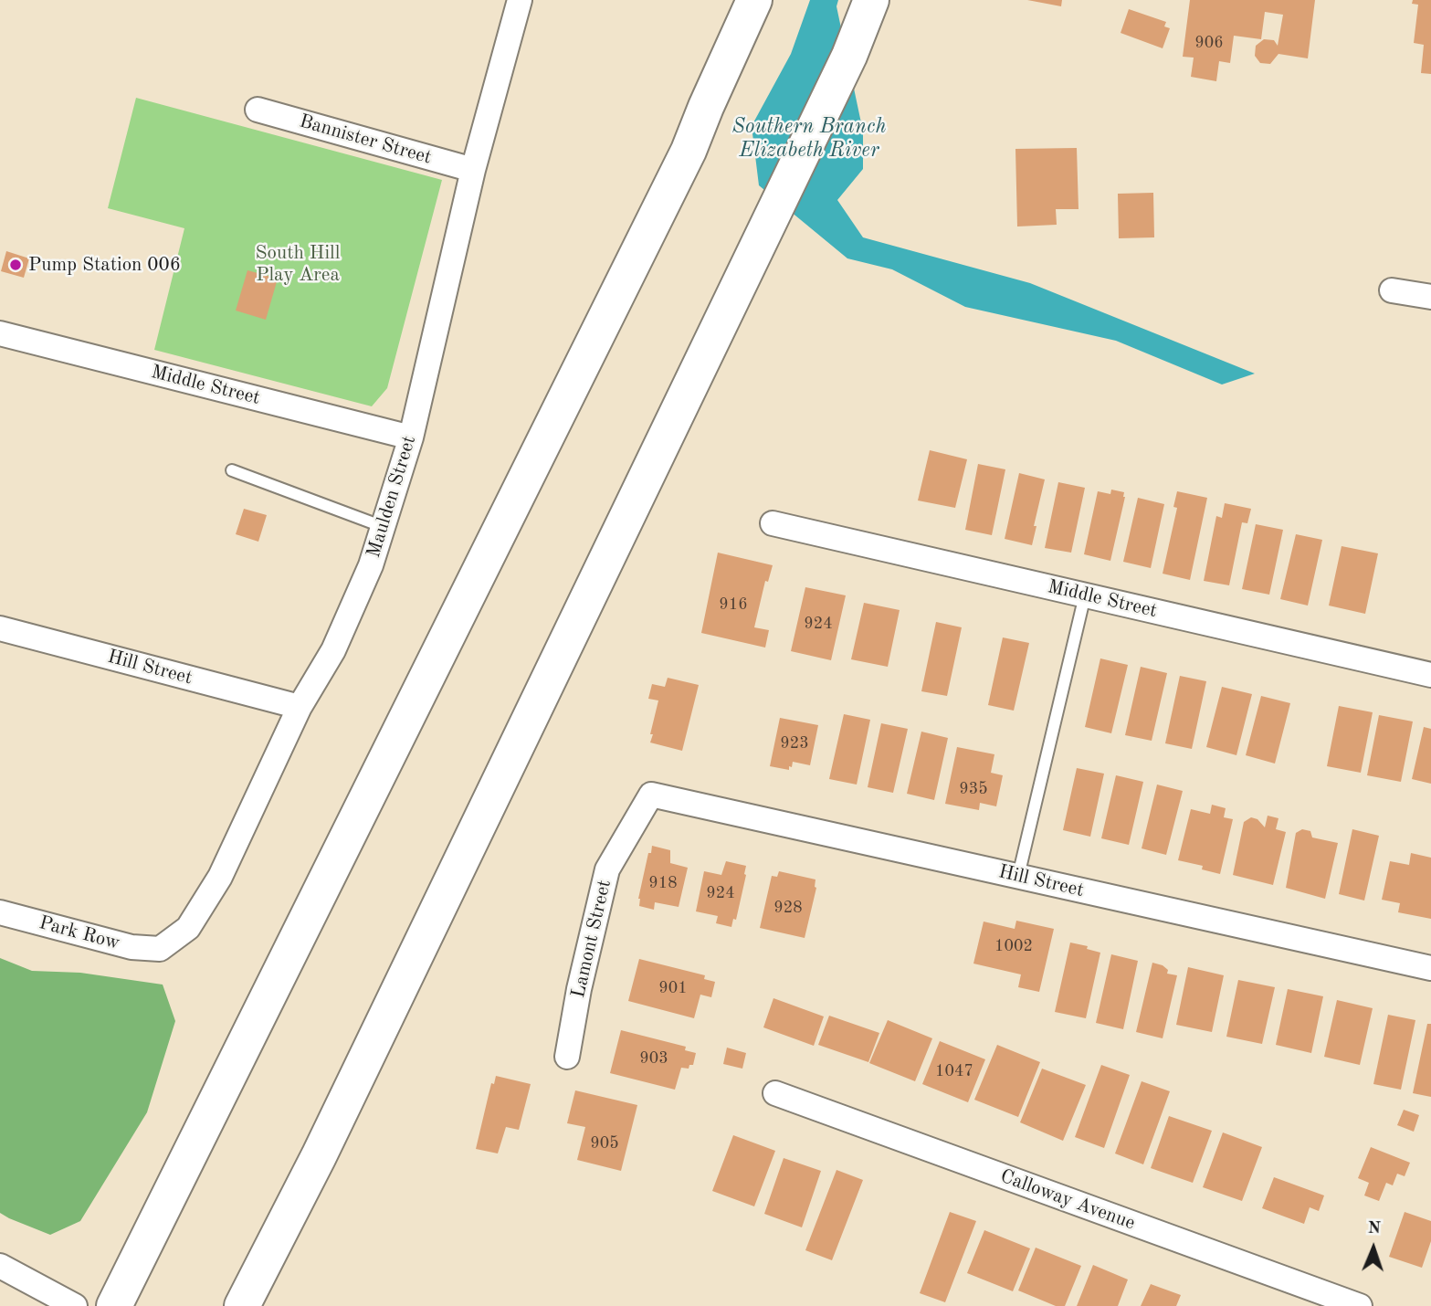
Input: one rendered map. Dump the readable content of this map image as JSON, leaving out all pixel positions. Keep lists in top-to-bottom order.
{
  "streets": {
    "street": [
      "Bannister Street",
      "Middle Street",
      "Maulden Street",
      "Hill Street",
      "Park Row",
      "Lamont Street",
      "Calloway Avenue"
    ]
  },
  "crossings": [
    ["Bannister Street", "Maulden Street"],
    ["Middle Street", "Maulden Street"],
    ["Maulden Street", "Hill Street"],
    ["Maulden Street", "Park Row"],
    ["Hill Street", "Lamont Street"]
  ],
  "water": ["Southern Branch Elizabeth River"],
  "parks": ["South Hill Play Area"],
  "places": ["Pump Station 006"],
  "house_numbers": [
    "906",
    "916",
    "924",
    "923",
    "935",
    "918",
    "924",
    "928",
    "1002",
    "901",
    "903",
    "1047",
    "905"
  ],
  "north": "top"
}
